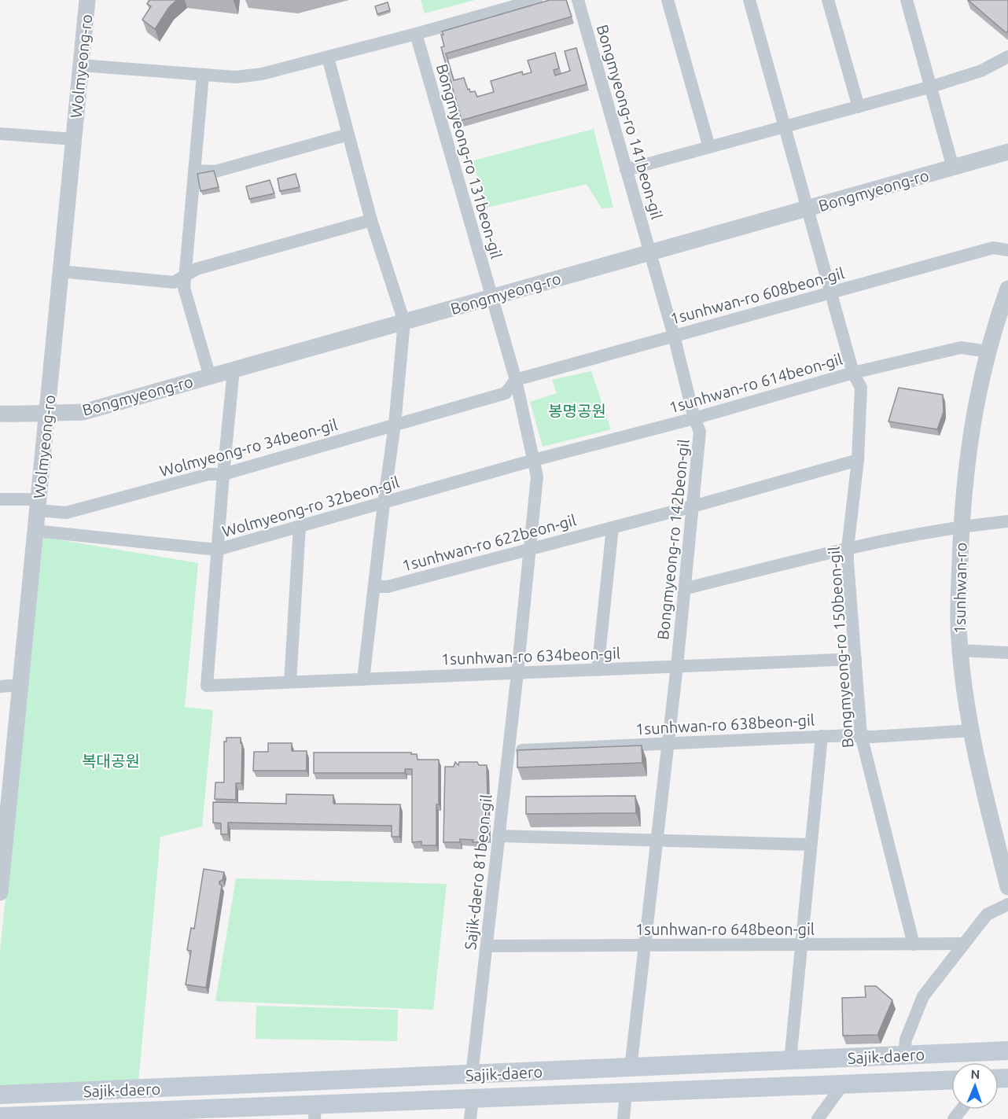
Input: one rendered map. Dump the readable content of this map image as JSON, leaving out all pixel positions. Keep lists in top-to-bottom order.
{
  "streets": {
    "main road": ["Sajik-daero"],
    "street": [
      "Wolmyeong-ro",
      "Bongmyeong-ro 141beon-gil",
      "Bongmyeong-ro 131beon-gil",
      "Bongmyeong-ro",
      "1sunhwan-ro 608beon-gil",
      "1sunhwan-ro 614beon-gil",
      "Wolmyeong-ro 34beon-gil",
      "Wolmyeong-ro 32beon-gil",
      "Bongmyeong-ro 142beon-gil",
      "1sunhwan-ro 622beon-gil",
      "1sunhwan-ro",
      "Bongmyeong-ro 150beon-gil",
      "1sunhwan-ro 634beon-gil",
      "1sunhwan-ro 638beon-gil",
      "Sajik-daero 81beon-gil",
      "1sunhwan-ro 648beon-gil"
    ]
  },
  "crossings": [
    ["Wolmyeong-ro", "Bongmyeong-ro"],
    ["Wolmyeong-ro", "Wolmyeong-ro 34beon-gil"],
    ["Wolmyeong-ro", "Wolmyeong-ro 32beon-gil"],
    ["Bongmyeong-ro 141beon-gil", "Bongmyeong-ro"],
    ["Bongmyeong-ro 141beon-gil", "Bongmyeong-ro 142beon-gil"],
    ["Bongmyeong-ro 131beon-gil", "Bongmyeong-ro"],
    ["Bongmyeong-ro 131beon-gil", "1sunhwan-ro 608beon-gil"],
    ["Bongmyeong-ro 131beon-gil", "1sunhwan-ro 614beon-gil"],
    ["Bongmyeong-ro 131beon-gil", "Wolmyeong-ro 34beon-gil"],
    ["Bongmyeong-ro 131beon-gil", "Wolmyeong-ro 32beon-gil"],
    ["Bongmyeong-ro 131beon-gil", "Sajik-daero 81beon-gil"],
    ["Bongmyeong-ro", "Bongmyeong-ro 142beon-gil"],
    ["Bongmyeong-ro", "Bongmyeong-ro 150beon-gil"],
    ["1sunhwan-ro 608beon-gil", "Wolmyeong-ro 34beon-gil"],
    ["1sunhwan-ro 608beon-gil", "Bongmyeong-ro 142beon-gil"],
    ["1sunhwan-ro 608beon-gil", "Bongmyeong-ro 150beon-gil"],
    ["1sunhwan-ro 614beon-gil", "Wolmyeong-ro 32beon-gil"],
    ["1sunhwan-ro 614beon-gil", "Bongmyeong-ro 142beon-gil"],
    ["1sunhwan-ro 614beon-gil", "1sunhwan-ro"],
    ["1sunhwan-ro 614beon-gil", "Bongmyeong-ro 150beon-gil"],
    ["1sunhwan-ro 614beon-gil", "Sajik-daero 81beon-gil"],
    ["Wolmyeong-ro 32beon-gil", "1sunhwan-ro 634beon-gil"],
    ["Wolmyeong-ro 32beon-gil", "Sajik-daero 81beon-gil"],
    ["Bongmyeong-ro 142beon-gil", "1sunhwan-ro 622beon-gil"],
    ["Bongmyeong-ro 142beon-gil", "1sunhwan-ro 634beon-gil"],
    ["Bongmyeong-ro 142beon-gil", "1sunhwan-ro 638beon-gil"],
    ["Bongmyeong-ro 142beon-gil", "1sunhwan-ro 648beon-gil"],
    ["Bongmyeong-ro 142beon-gil", "Sajik-daero"],
    ["1sunhwan-ro 622beon-gil", "Bongmyeong-ro 150beon-gil"],
    ["1sunhwan-ro 622beon-gil", "Sajik-daero 81beon-gil"],
    ["1sunhwan-ro", "1sunhwan-ro 638beon-gil"],
    ["Bongmyeong-ro 150beon-gil", "1sunhwan-ro 634beon-gil"],
    ["Bongmyeong-ro 150beon-gil", "1sunhwan-ro 638beon-gil"],
    ["Bongmyeong-ro 150beon-gil", "1sunhwan-ro 648beon-gil"],
    ["1sunhwan-ro 634beon-gil", "Sajik-daero 81beon-gil"],
    ["1sunhwan-ro 638beon-gil", "Sajik-daero 81beon-gil"],
    ["Sajik-daero 81beon-gil", "1sunhwan-ro 648beon-gil"],
    ["Sajik-daero 81beon-gil", "Sajik-daero"]
  ],
  "parks": ["봉명공원", "복대공원"],
  "north": "top"
}
